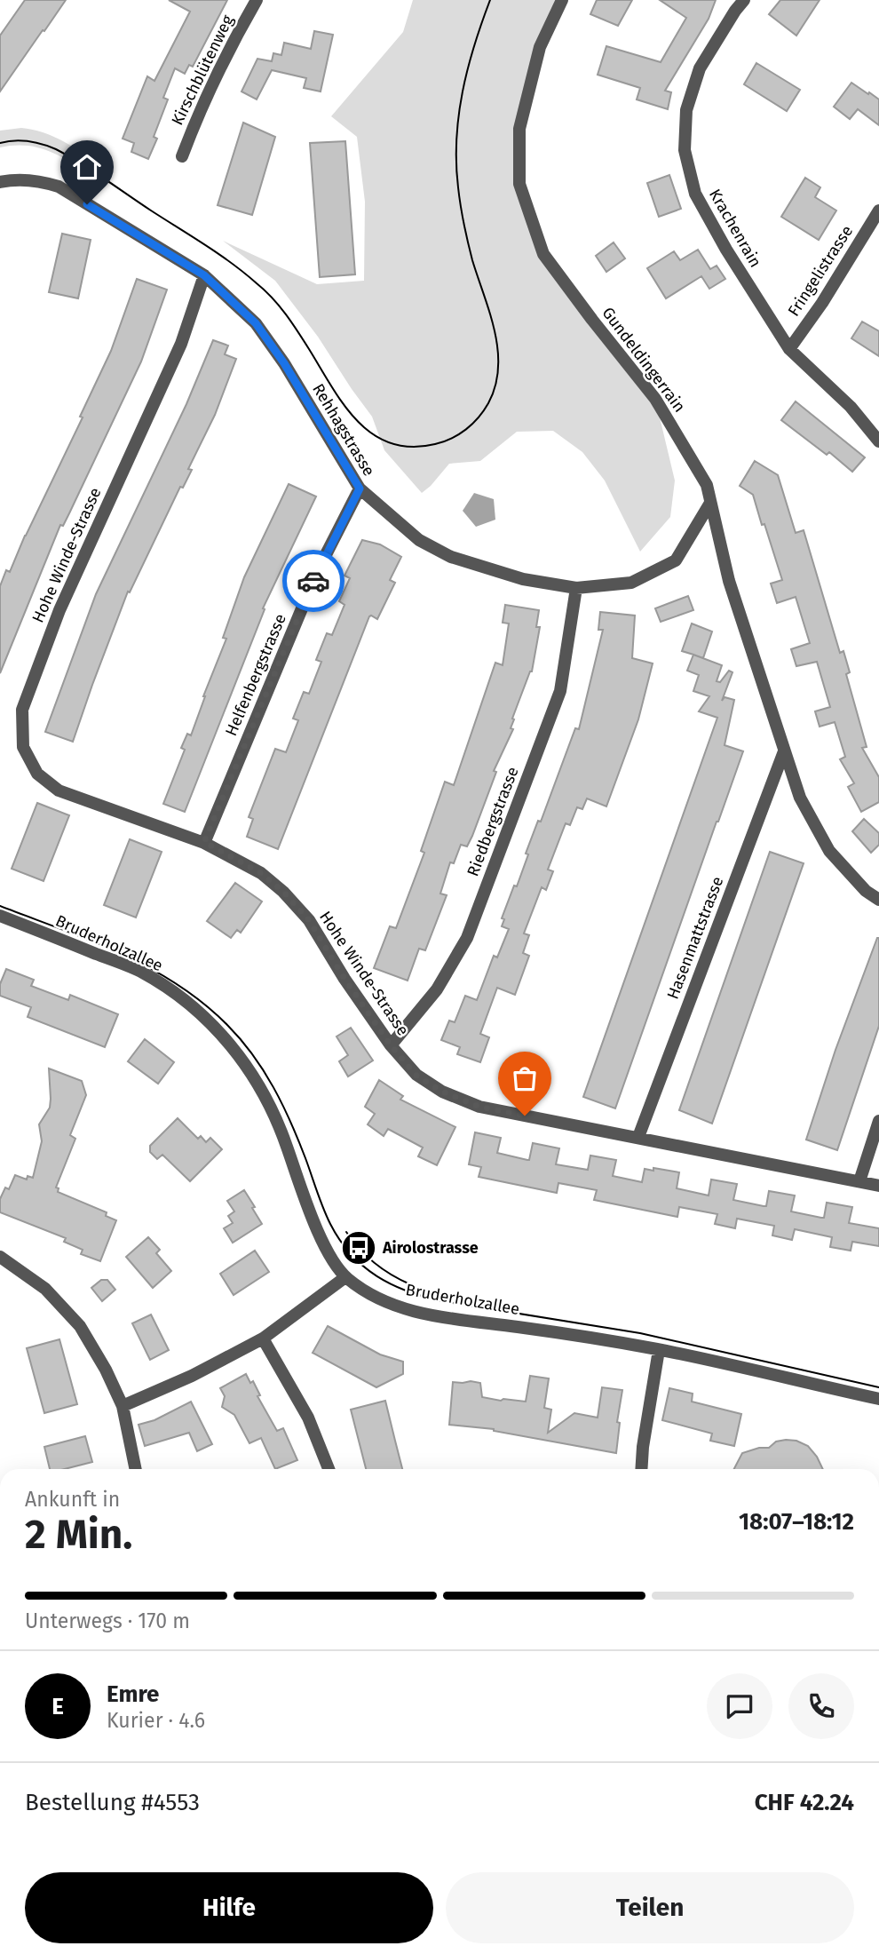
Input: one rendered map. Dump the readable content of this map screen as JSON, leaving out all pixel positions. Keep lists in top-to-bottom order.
{
  "streets": {
    "street": [
      "Kirschblütenweg",
      "Krachenrain",
      "Fringelistrasse",
      "Gundeldingerrain",
      "Rehhagstrasse",
      "Hohe Winde-Strasse",
      "Helfenbergstrasse",
      "Riedbergstrasse",
      "Hasenmattstrasse",
      "Bruderholzallee"
    ]
  },
  "crossings": [
    ["Krachenrain", "Fringelistrasse"],
    ["Gundeldingerrain", "Rehhagstrasse"],
    ["Gundeldingerrain", "Hasenmattstrasse"],
    ["Rehhagstrasse", "Hohe Winde-Strasse"],
    ["Rehhagstrasse", "Helfenbergstrasse"],
    ["Rehhagstrasse", "Riedbergstrasse"],
    ["Hohe Winde-Strasse", "Helfenbergstrasse"],
    ["Hohe Winde-Strasse", "Riedbergstrasse"],
    ["Hohe Winde-Strasse", "Hasenmattstrasse"]
  ],
  "places": {
    "bus stop": ["Airolostrasse"]
  },
  "page": {
    "heading": ["2 Min.", "Ankunft in", "18:07–18:12"],
    "panel": [
      "Emre",
      "Kurier · 4.6",
      "Bestellung #4553",
      "CHF 42.24"
    ],
    "bar": "Unterwegs · 170 m",
    "round": "E",
    "buttons": ["Hilfe", "Teilen"]
  }
}
